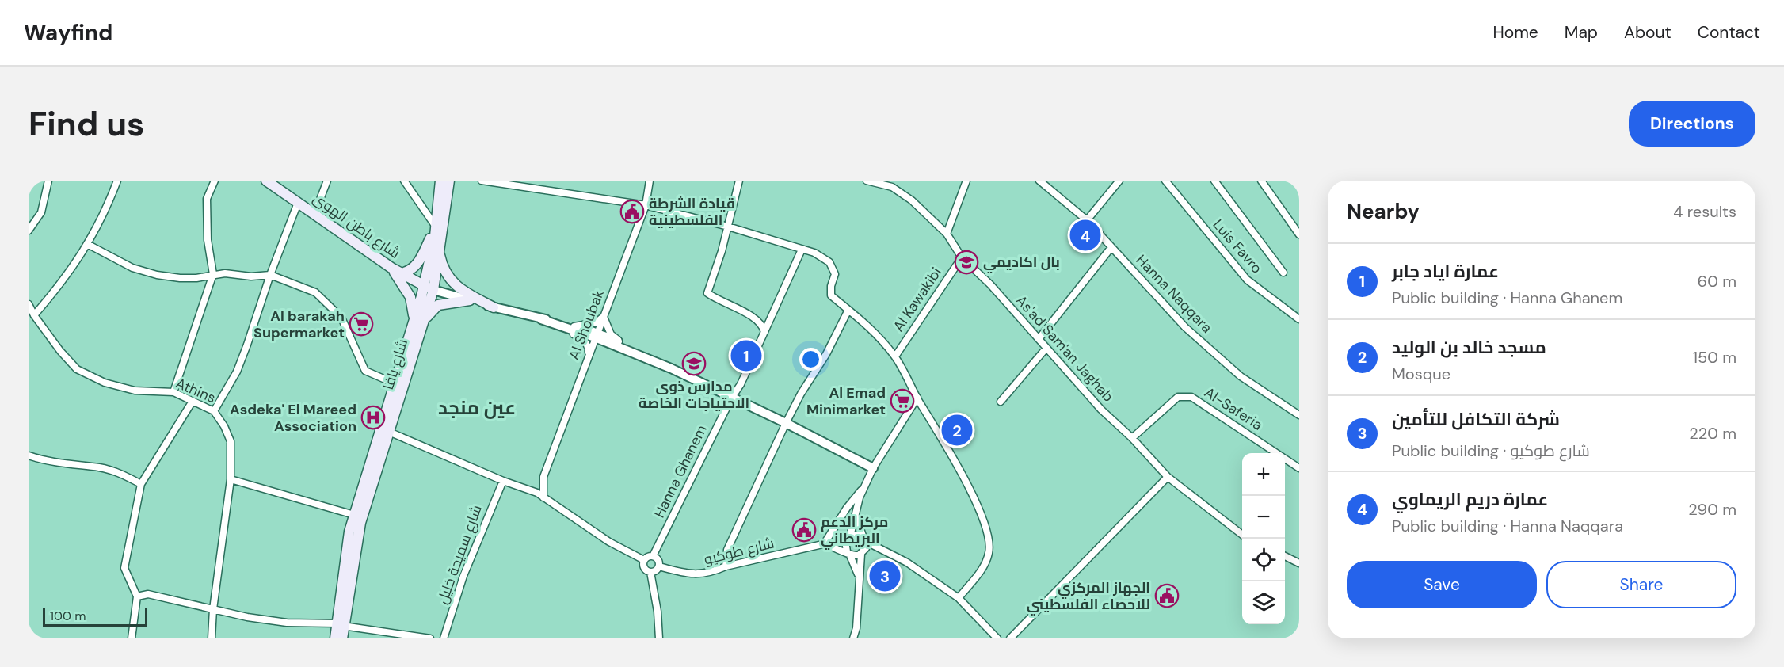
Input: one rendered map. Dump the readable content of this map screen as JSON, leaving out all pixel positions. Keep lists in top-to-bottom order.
{
  "streets": {
    "main road": ["شارع باطن الهوى", "شارع يافا"],
    "street": [
      "Luis Favro",
      "Hanna Naqqara",
      "Al Kawakibi",
      "Al Shoubak",
      "As'ad Sam'an Jaghab",
      "Athins",
      "Al-Saferia",
      "Hanna Ghanem",
      "شارع طوكيو",
      "شارع سميحة خليل"
    ]
  },
  "crossings": [
    ["شارع باطن الهوى", "شارع يافا"],
    ["Al Kawakibi", "As'ad Sam'an Jaghab"],
    ["As'ad Sam'an Jaghab", "Al-Saferia"],
    ["Hanna Ghanem", "شارع طوكيو"]
  ],
  "districts": ["عين منجد"],
  "places": {
    "public building": ["قيادة الشرطة الفلسطينية", "مركز الدعم البريطاني", "الجهاز المركزي للاحصاء الفلسطيني"],
    "school or university": ["بال اكاديمي", "مدارس ذوي الاحتياجات الخاصة"],
    "supermarket": ["Al barakah Supermarket", "Al Emad Minimarket"],
    "hospital": ["Asdeka' El Mareed Association"]
  },
  "scale_bar": "100 m",
  "page": {
    "header": "Wayfind",
    "nav": [
      "Home",
      "Map",
      "About",
      "Contact"
    ],
    "buttons": [
      "Directions",
      ["Save", "Share"]
    ],
    "title": "Find us",
    "heading": ["Nearby", "4 results"],
    "pins": [
      "4",
      "1",
      "2",
      "3"
    ],
    "list": [
      {
        "mark": "1",
        "name": "عمارة اياد جابر",
        "note": "Public building · Hanna Ghanem",
        "value": "60 m"
      },
      {
        "mark": "2",
        "name": "مسجد خالد بن الوليد",
        "note": "Mosque",
        "value": "150 m"
      },
      {
        "mark": "3",
        "name": "شركة التكافل للتأمين",
        "note": "Public building · شارع طوكيو",
        "value": "220 m"
      },
      {
        "mark": "4",
        "name": "عمارة دريم الريماوي",
        "note": "Public building · Hanna Naqqara",
        "value": "290 m"
      }
    ],
    "map_buttons": ["+", "−"],
    "scale": "100 m"
  }
}
